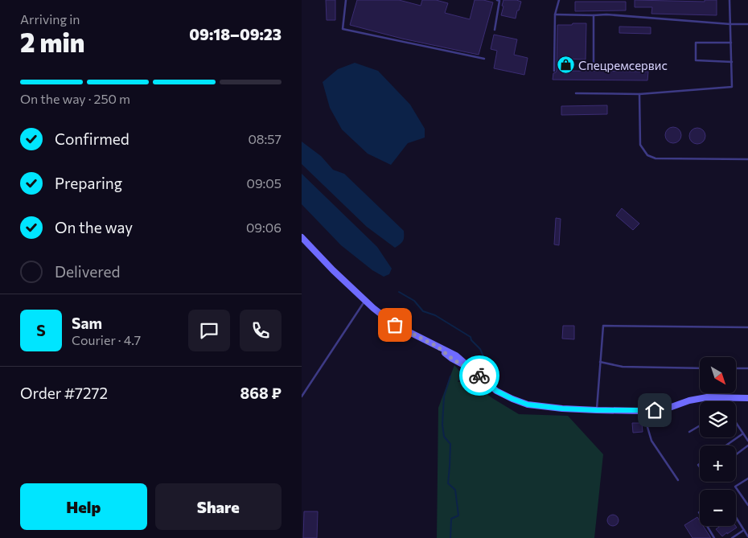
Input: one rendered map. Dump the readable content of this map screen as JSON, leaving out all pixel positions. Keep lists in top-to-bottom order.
{
  "places": {
    "shop": ["Спецремсервис"]
  },
  "north": "bottom right",
  "page": {
    "heading": ["2 min", "Arriving in", "09:18–09:23"],
    "panel": [
      "Sam",
      "Courier · 4.7",
      "Order #7272",
      "868 ₽"
    ],
    "bar": "On the way · 250 m",
    "list": [
      ["Confirmed", "08:57"],
      ["Preparing", "09:05"],
      ["On the way", "09:06"],
      "Delivered"
    ],
    "round": "S",
    "map_buttons": ["+", "−"],
    "buttons": ["Help", "Share"]
  }
}
